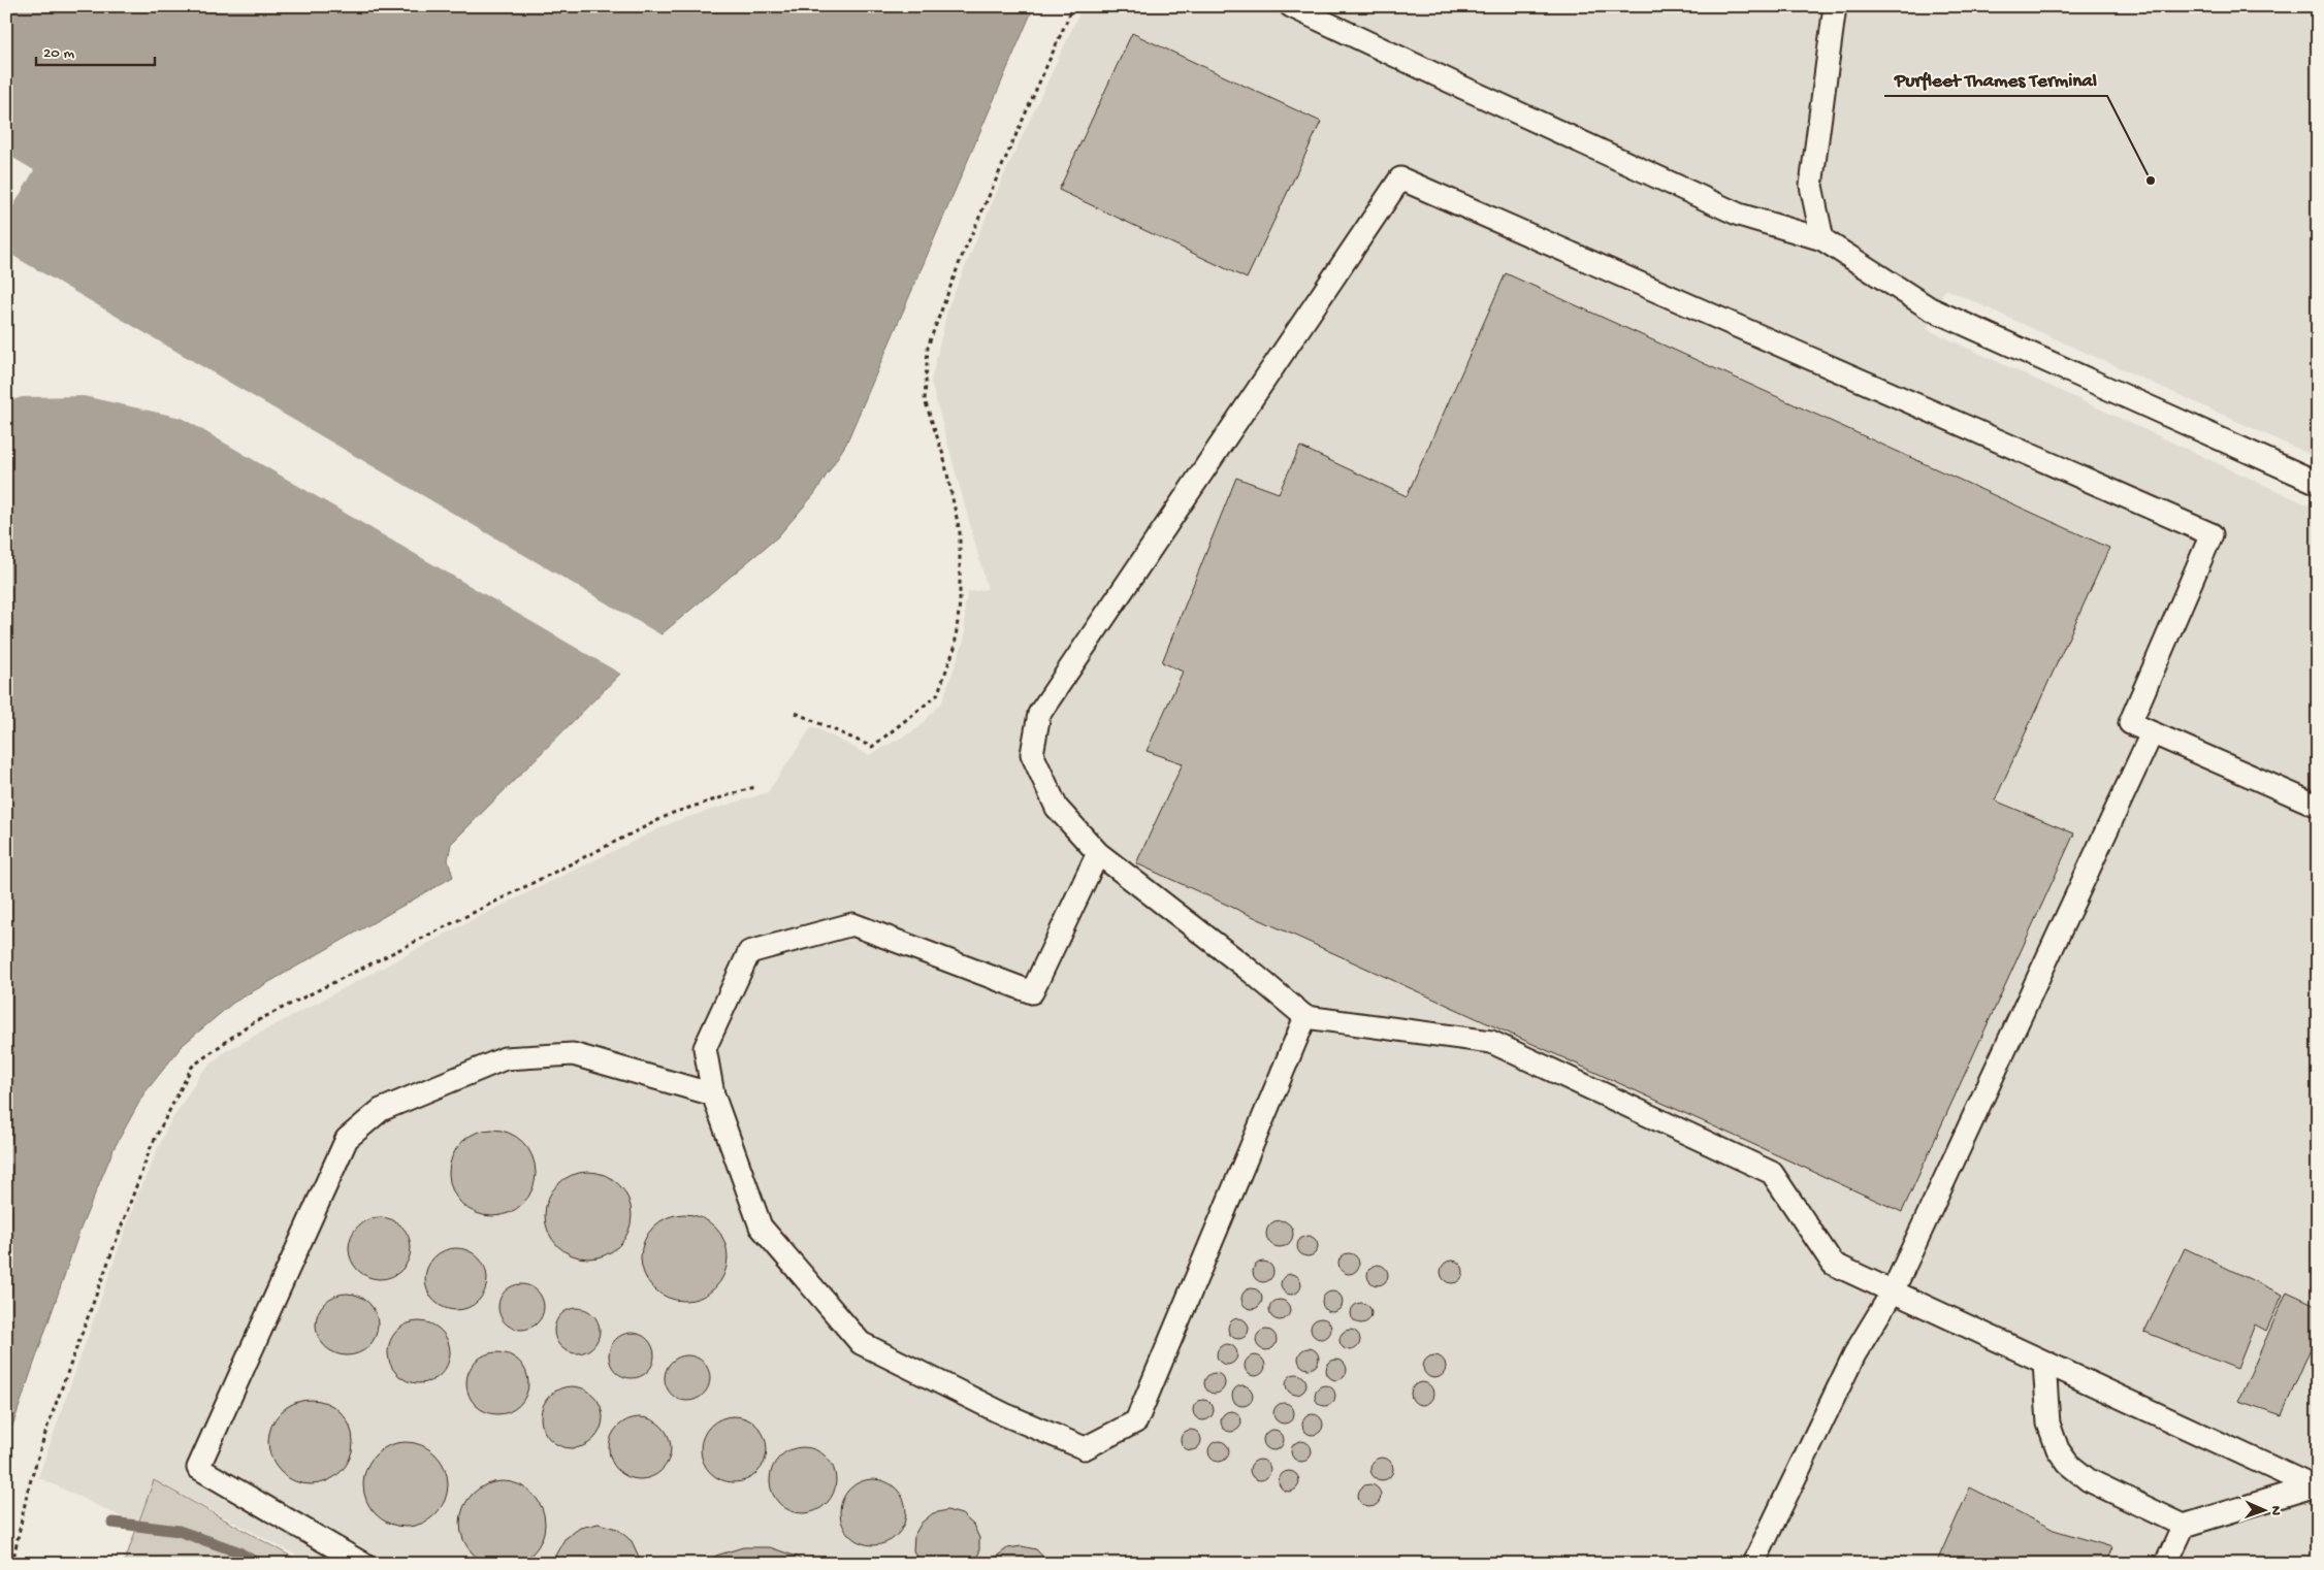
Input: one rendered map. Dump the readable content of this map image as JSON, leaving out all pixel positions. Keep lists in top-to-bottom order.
{
  "places": ["Purfleet Thames Terminal"],
  "scale_bar": "20 m",
  "north": "right"
}
